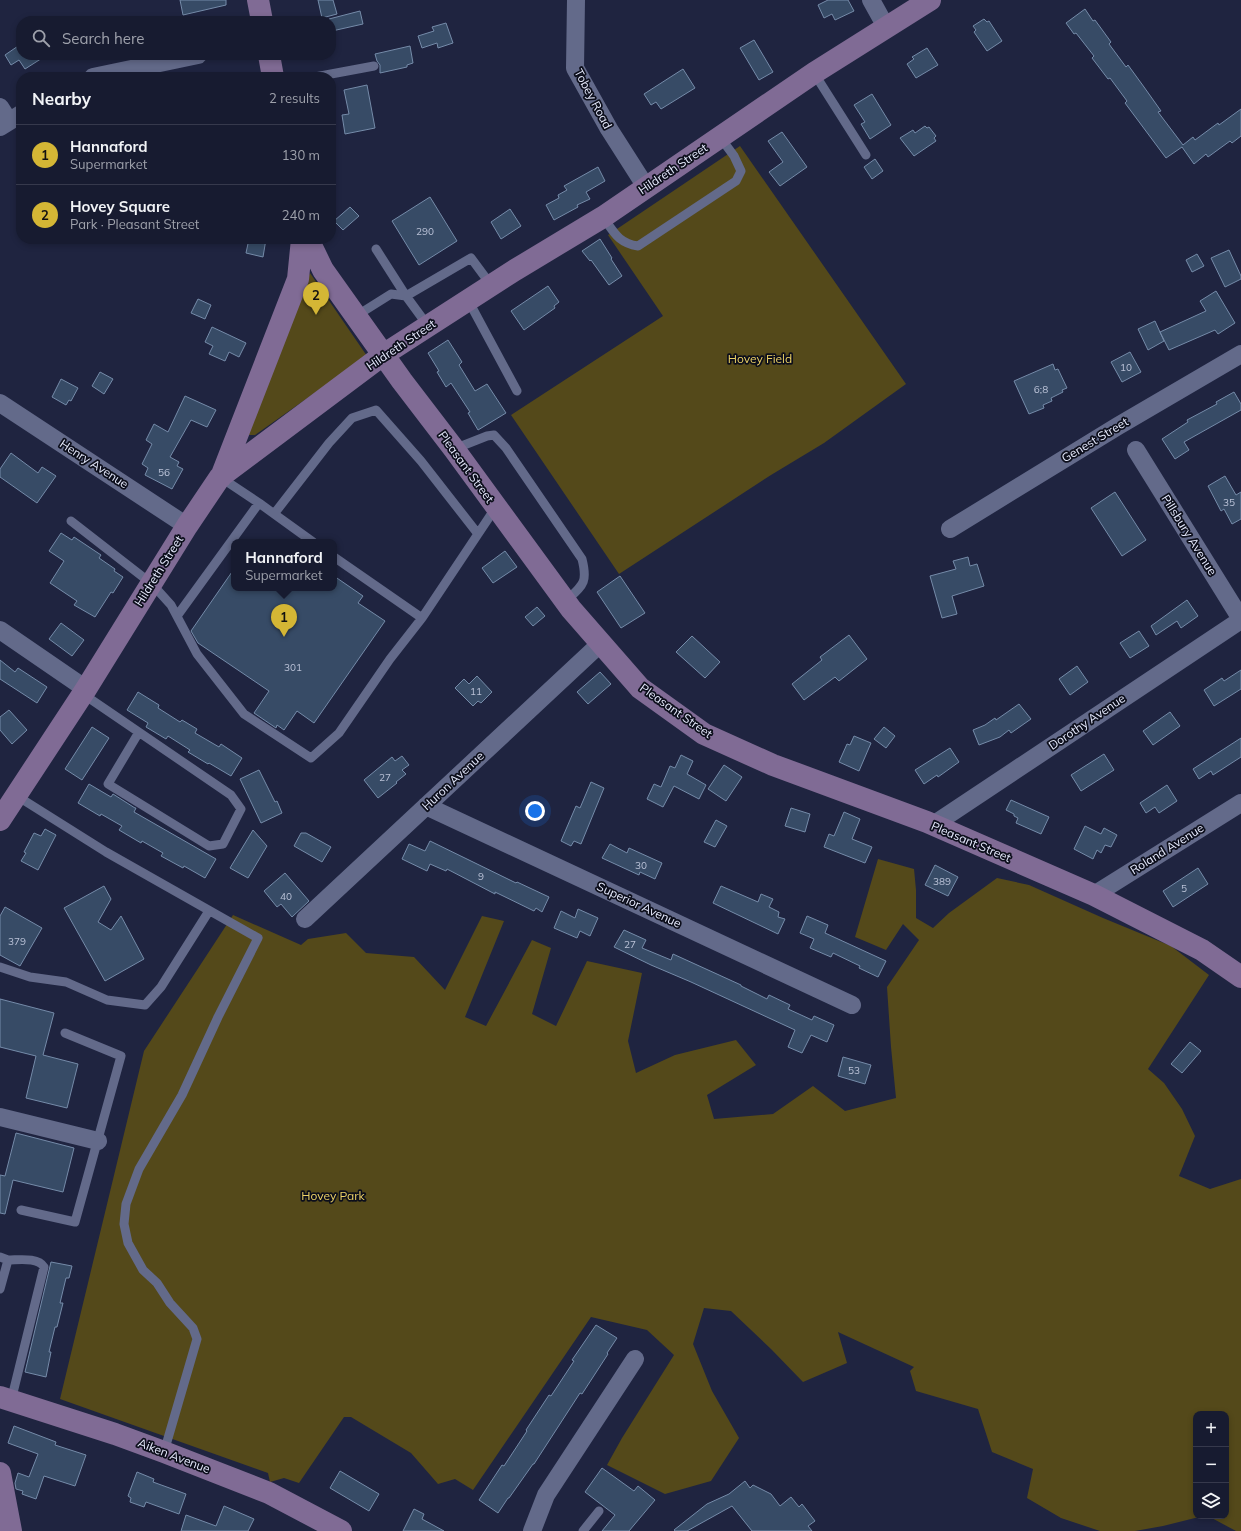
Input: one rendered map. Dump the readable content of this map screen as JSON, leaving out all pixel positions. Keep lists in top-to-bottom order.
{
  "streets": {
    "street": [
      "Tobey Road",
      "Hildreth Street",
      "Genest Street",
      "Henry Avenue",
      "Pleasant Street",
      "Pillsbury Avenue",
      "Dorothy Avenue",
      "Huron Avenue",
      "Roland Avenue",
      "Superior Avenue",
      "Aiken Avenue"
    ]
  },
  "crossings": [
    ["Tobey Road", "Hildreth Street"],
    ["Hildreth Street", "Henry Avenue"],
    ["Hildreth Street", "Pleasant Street"],
    ["Pleasant Street", "Dorothy Avenue"],
    ["Pleasant Street", "Huron Avenue"],
    ["Pleasant Street", "Roland Avenue"],
    ["Pillsbury Avenue", "Dorothy Avenue"],
    ["Huron Avenue", "Superior Avenue"]
  ],
  "parks": ["Hovey Field", "Hovey Park"],
  "house_numbers": [
    "290",
    "10",
    "6;8",
    "56",
    "35",
    "301",
    "11",
    "27",
    "30",
    "9",
    "389",
    "5",
    "40",
    "379",
    "27",
    "53"
  ],
  "page": {
    "search": "Search here",
    "heading": ["Nearby", "2 results"],
    "list": [
      {
        "mark": "1",
        "name": "Hannaford",
        "note": "Supermarket",
        "value": "130 m"
      },
      {
        "mark": "2",
        "name": "Hovey Square",
        "note": "Park · Pleasant Street",
        "value": "240 m"
      }
    ],
    "pins": ["2", "1"],
    "popup": ["Hannaford", "Supermarket"],
    "map_buttons": ["+", "−"]
  }
}
